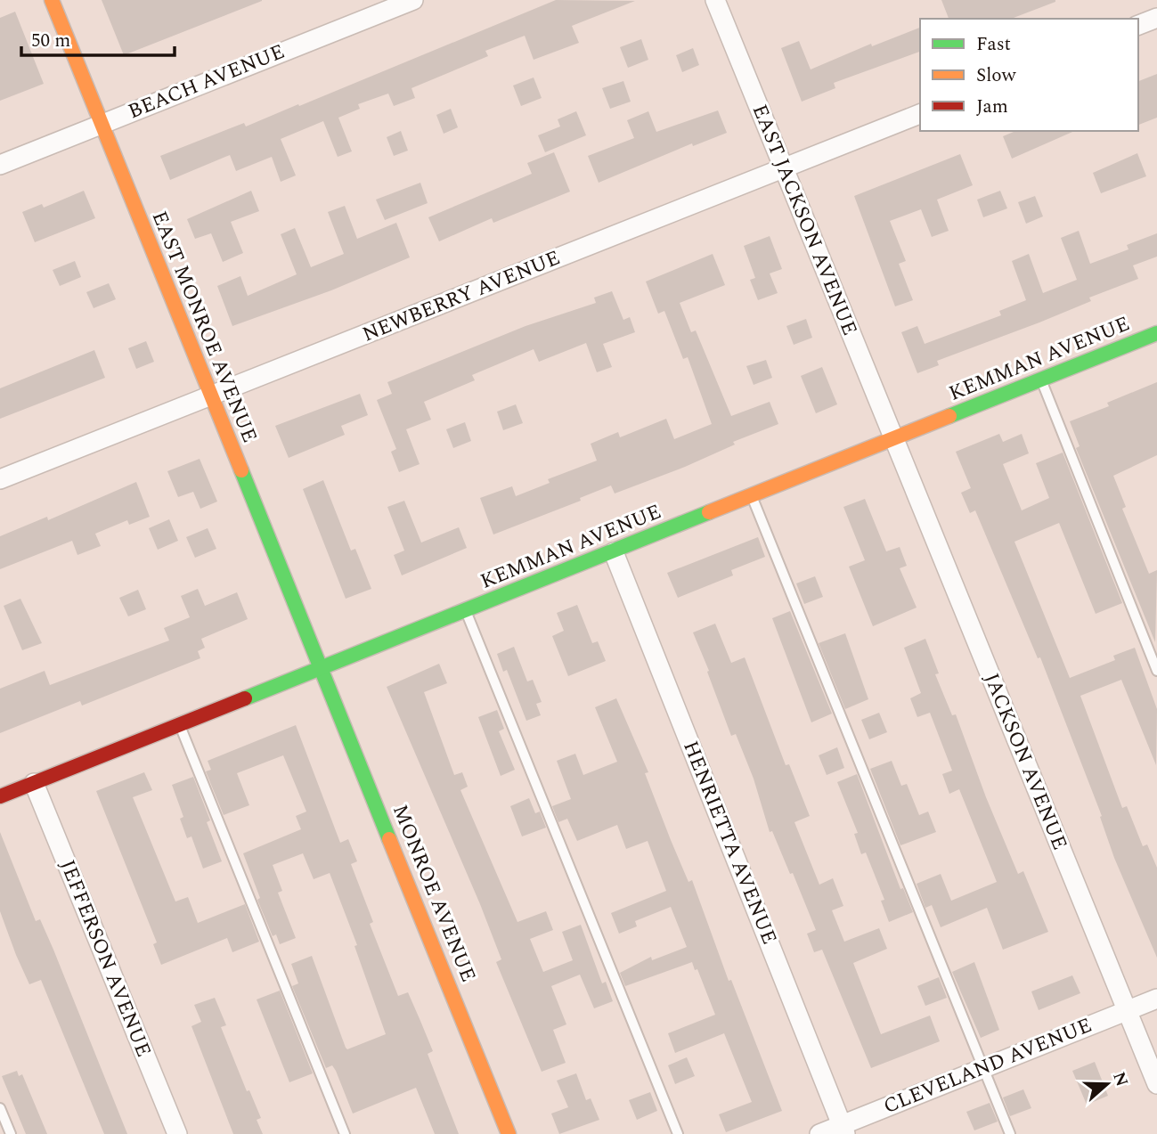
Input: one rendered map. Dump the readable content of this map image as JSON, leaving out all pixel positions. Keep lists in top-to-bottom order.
{
  "streets": {
    "street": [
      "BEACH AVENUE",
      "EAST JACKSON AVENUE",
      "NEWBERRY AVENUE",
      "EAST MONROE AVENUE",
      "KEMMAN AVENUE",
      "JACKSON AVENUE",
      "HENRIETTA AVENUE",
      "MONROE AVENUE",
      "JEFFERSON AVENUE",
      "CLEVELAND AVENUE"
    ]
  },
  "crossings": [
    ["BEACH AVENUE", "EAST MONROE AVENUE"],
    ["EAST JACKSON AVENUE", "NEWBERRY AVENUE"],
    ["EAST JACKSON AVENUE", "KEMMAN AVENUE"],
    ["EAST JACKSON AVENUE", "JACKSON AVENUE"],
    ["NEWBERRY AVENUE", "EAST MONROE AVENUE"],
    ["EAST MONROE AVENUE", "KEMMAN AVENUE"],
    ["EAST MONROE AVENUE", "MONROE AVENUE"],
    ["KEMMAN AVENUE", "JACKSON AVENUE"],
    ["KEMMAN AVENUE", "HENRIETTA AVENUE"],
    ["KEMMAN AVENUE", "MONROE AVENUE"],
    ["KEMMAN AVENUE", "JEFFERSON AVENUE"],
    ["JACKSON AVENUE", "CLEVELAND AVENUE"],
    ["HENRIETTA AVENUE", "CLEVELAND AVENUE"]
  ],
  "legend": ["Fast", "Slow", "Jam"],
  "scale_bar": "50 m",
  "north": "right"
}
